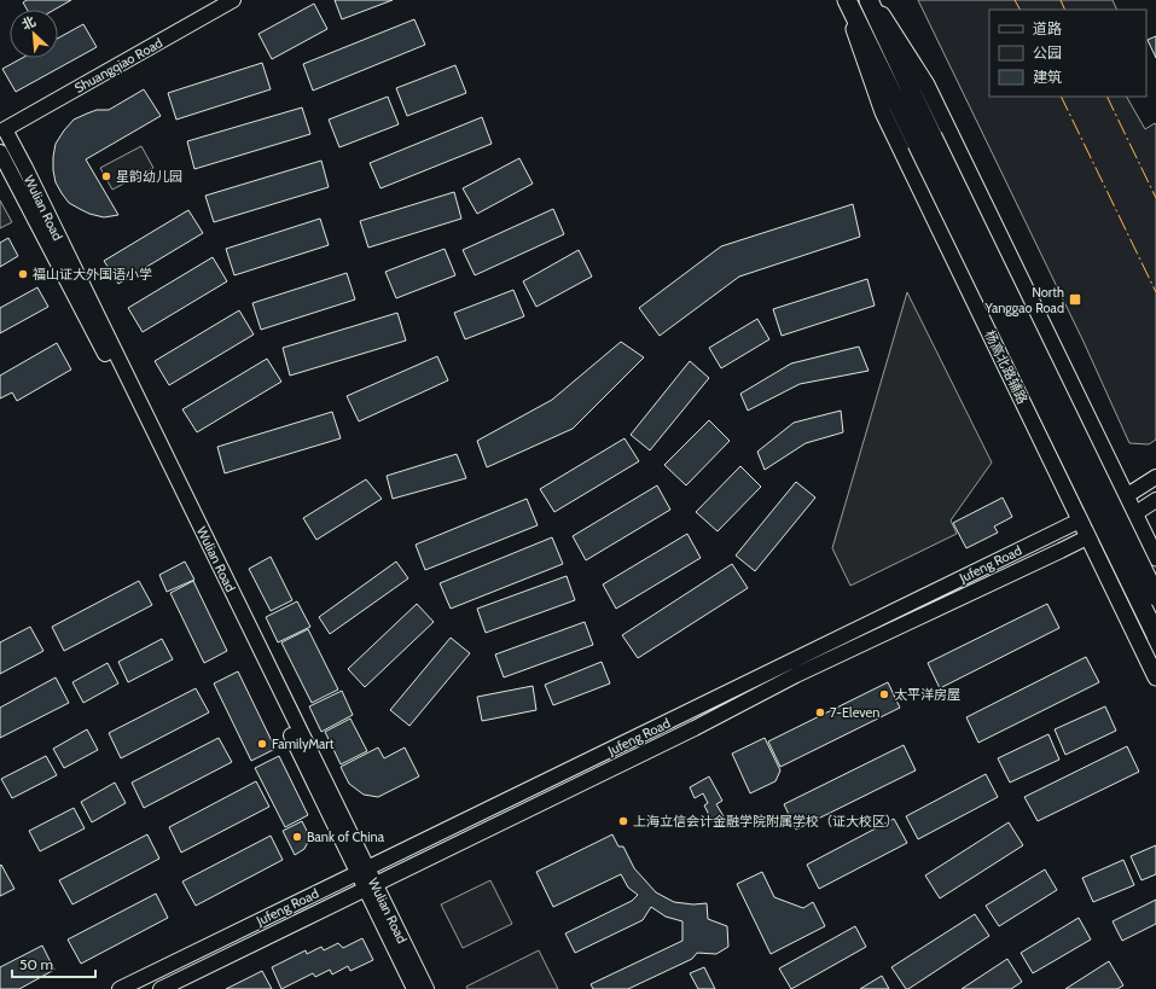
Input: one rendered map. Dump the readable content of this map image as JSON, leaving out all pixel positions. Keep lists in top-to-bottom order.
{
  "streets": {
    "main road": [
      "Shuangqiao Road",
      "Wulian Road",
      "杨高北路辅路",
      "Jufeng Road"
    ]
  },
  "crossings": [
    ["Shuangqiao Road", "Wulian Road"],
    ["Wulian Road", "Jufeng Road"],
    ["杨高北路辅路", "Jufeng Road"]
  ],
  "places": {
    "other": [
      "星韵幼儿园",
      "福山证大外国语小学",
      "太平洋房屋",
      "7-Eleven",
      "FamilyMart",
      "上海立信会计金融学院附属学校（证大校区）",
      "Bank of China"
    ],
    "transit": ["North Yanggao Road"]
  },
  "legend": ["道路", "公园", "建筑"],
  "scale_bar": "50 m",
  "north": "top left"
}
